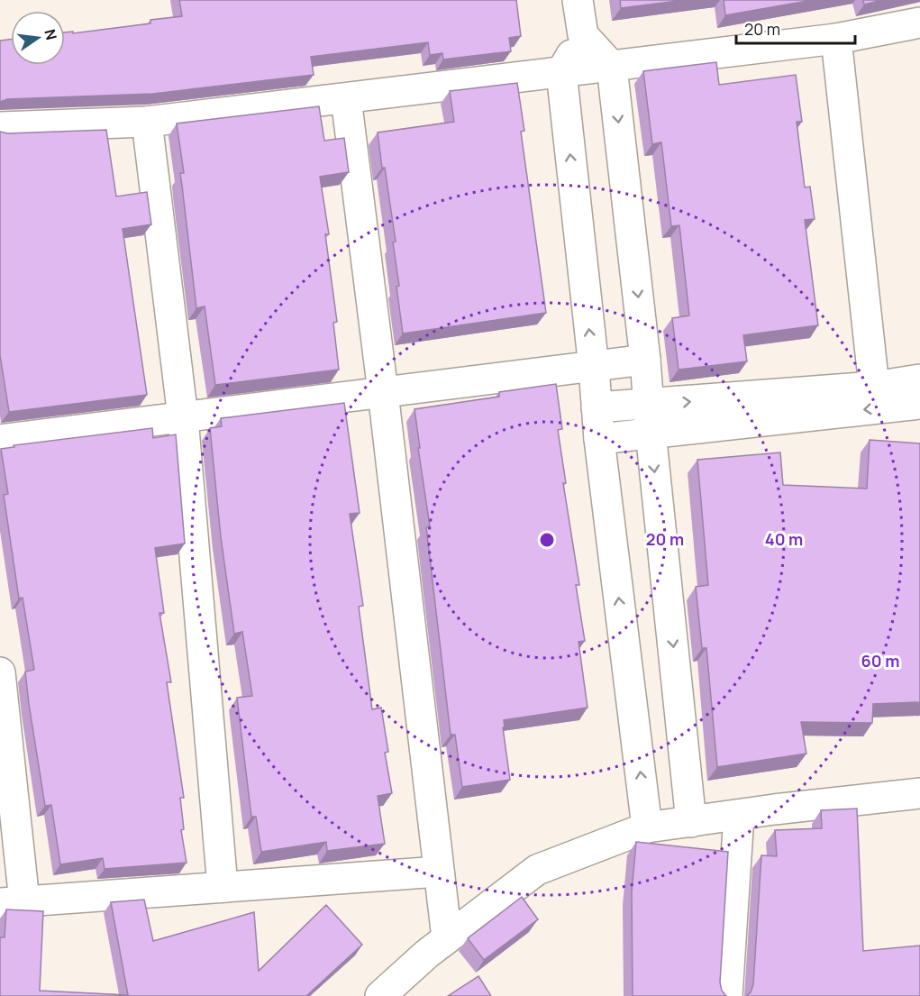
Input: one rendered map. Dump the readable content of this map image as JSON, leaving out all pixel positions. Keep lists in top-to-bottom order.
{
  "scale_bar": "20 m",
  "north": "right",
  "rings": ["20 m", "40 m", "60 m"]
}
